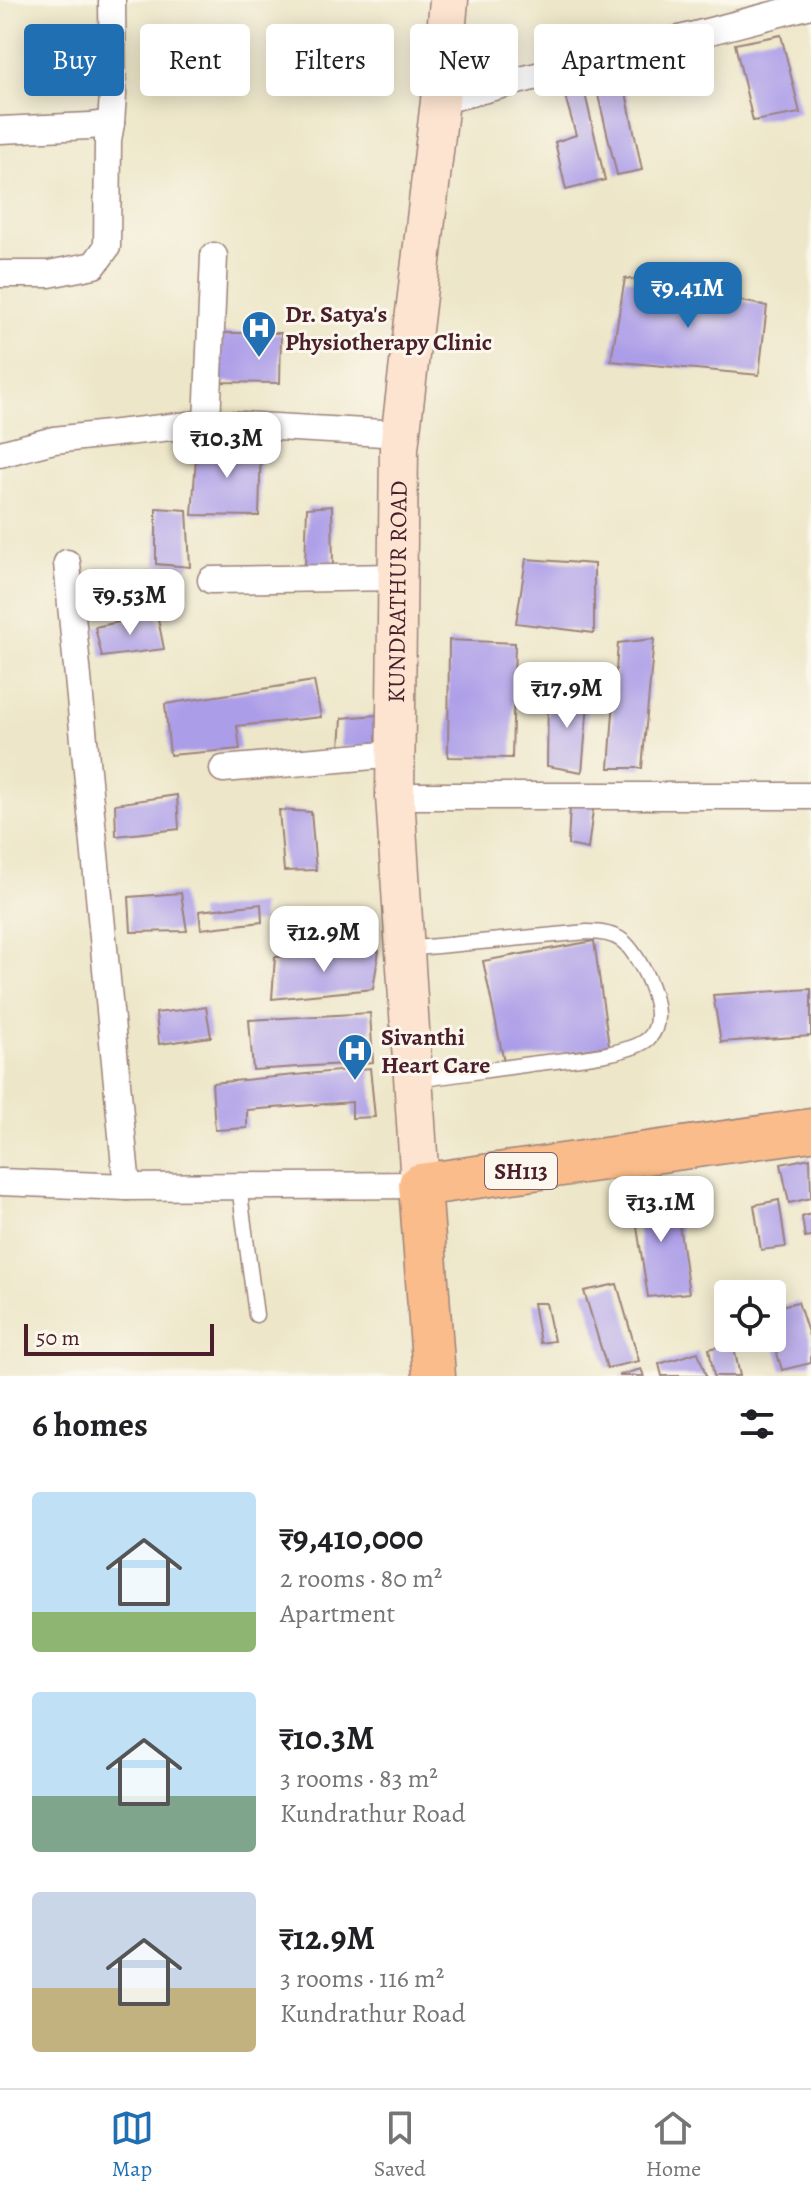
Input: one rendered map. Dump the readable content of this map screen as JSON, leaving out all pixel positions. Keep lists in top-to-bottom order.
{
  "streets": {
    "main road": ["SH113"],
    "street": ["KUNDRATHUR ROAD"]
  },
  "crossings": [
    ["KUNDRATHUR ROAD", "SH113"]
  ],
  "places": {
    "hospital": ["Dr. Satya's Physiotherapy Clinic", "Sivanthi Heart Care"]
  },
  "scale_bar": "50 m",
  "page": {
    "chip": [
      "Buy",
      "Rent",
      "Filters",
      "New",
      "Apartment"
    ],
    "price": [
      "₹9.41M",
      "₹10.3M",
      "₹9.53M",
      "₹17.9M",
      "₹12.9M",
      "₹13.1M"
    ],
    "scale": "50 m",
    "heading": "6 homes",
    "list": [
      {
        "name": "₹9,410,000",
        "note": "2 rooms · 80 m² · Apartment"
      },
      {
        "name": "₹10.3M",
        "note": "3 rooms · 83 m² · Kundrathur Road"
      },
      {
        "name": "₹12.9M",
        "note": "3 rooms · 116 m² · Kundrathur Road"
      }
    ],
    "tabs": ["Map", "Saved", "Home"]
  }
}
